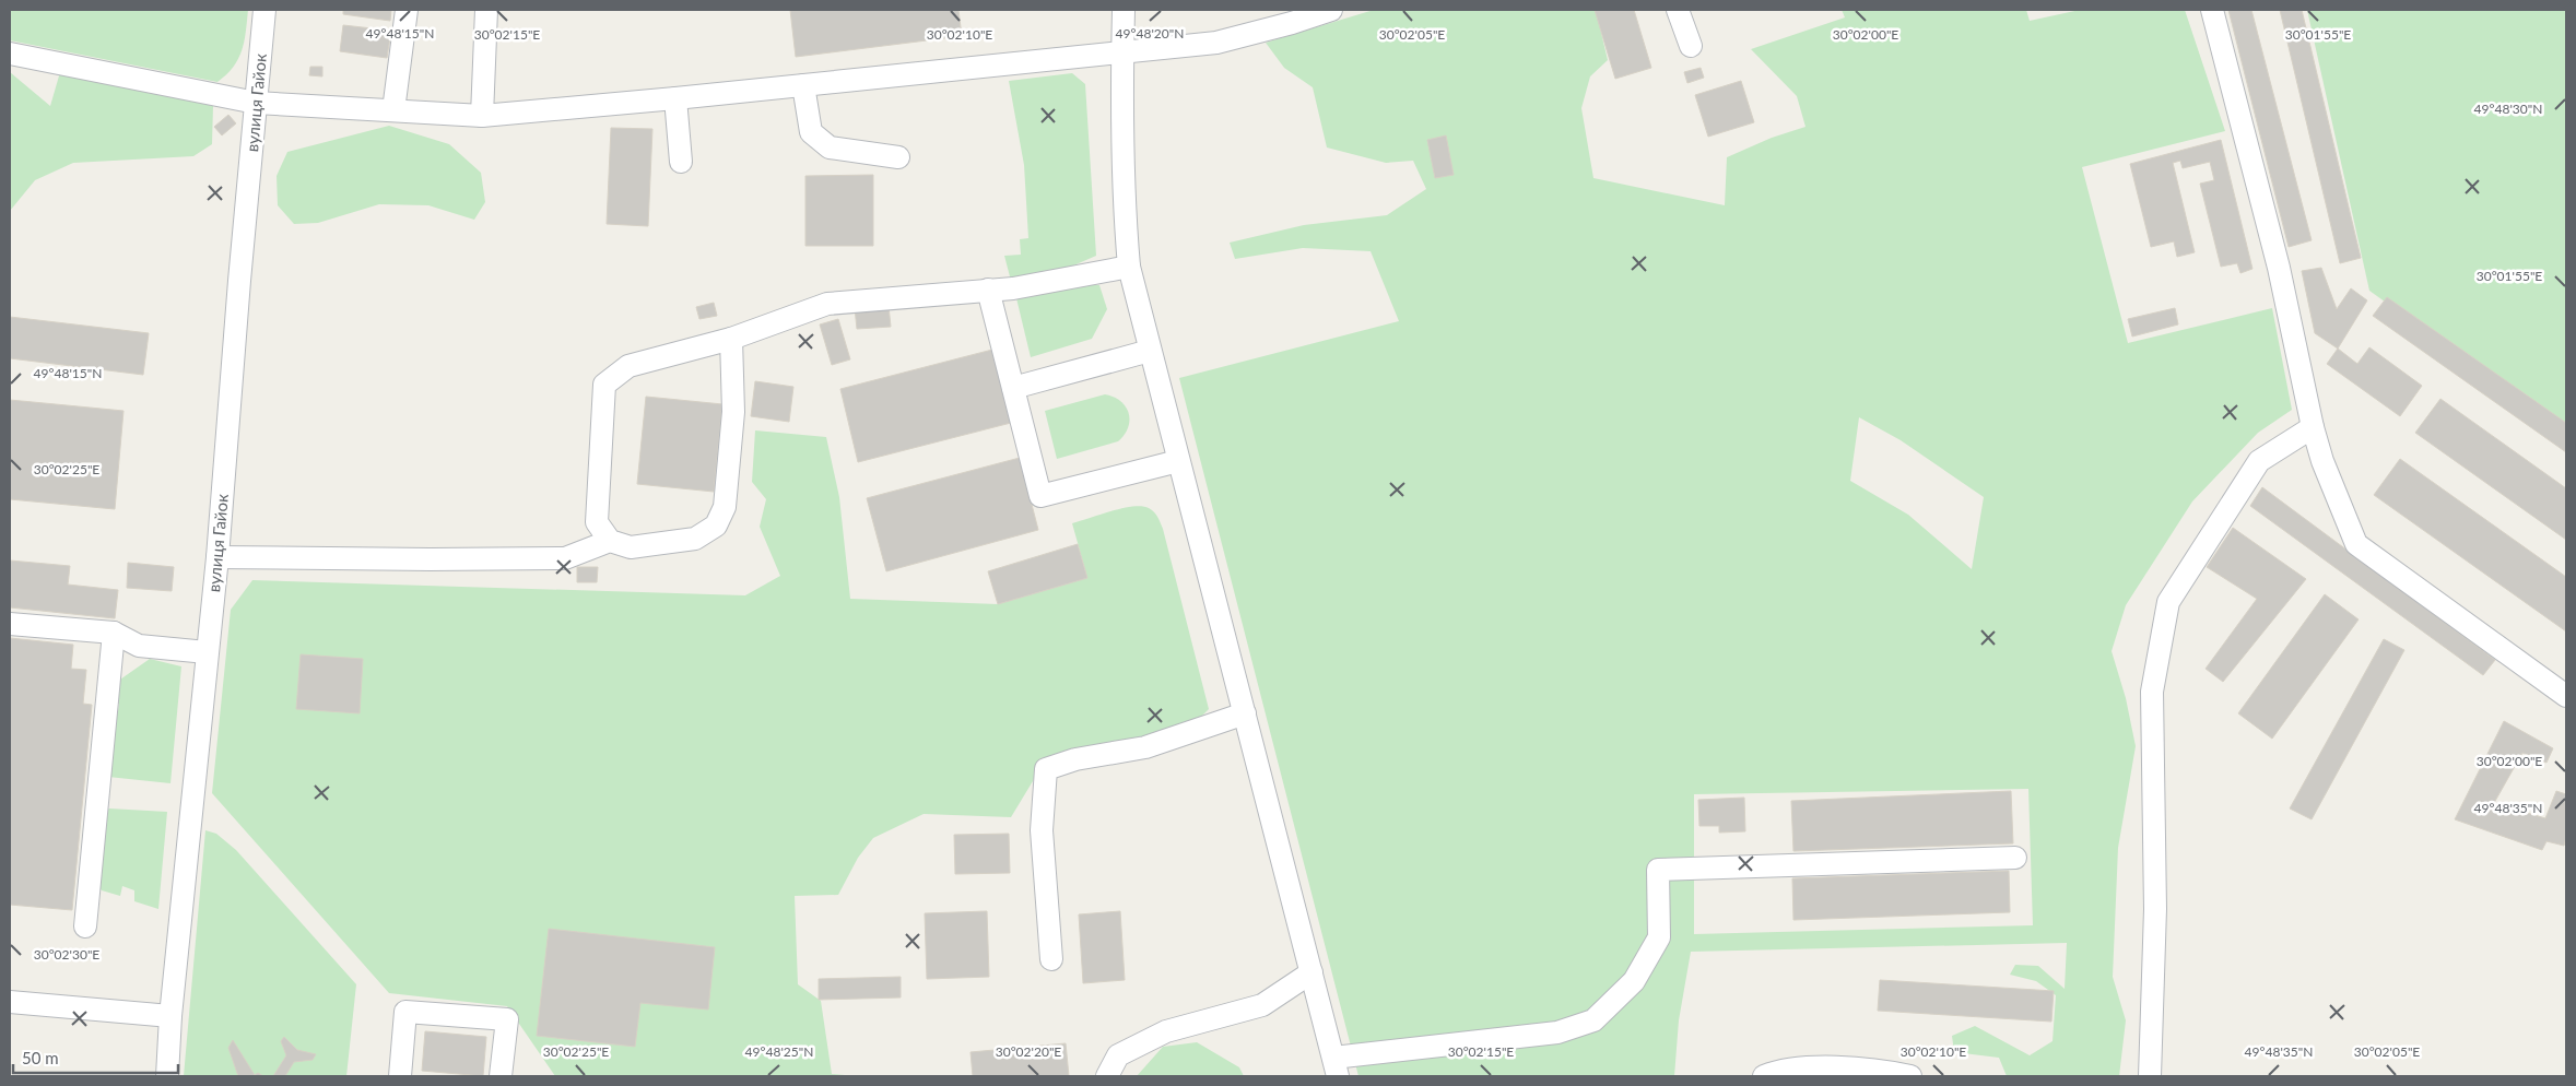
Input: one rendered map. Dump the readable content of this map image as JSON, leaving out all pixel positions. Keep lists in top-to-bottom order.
{
  "streets": {
    "street": ["вулиця Гайок"]
  },
  "scale_bar": "50 m",
  "coordinates": [
    "49°48'15\"N",
    "49°48'20\"N",
    "30°02'15\"E",
    "30°02'10\"E",
    "30°02'05\"E",
    "30°02'00\"E",
    "30°01'55\"E",
    "49°48'30\"N",
    "30°02'25\"E",
    "49°48'35\"N",
    "30°02'30\"E",
    "30°02'20\"E",
    "49°48'25\"N"
  ]
}
